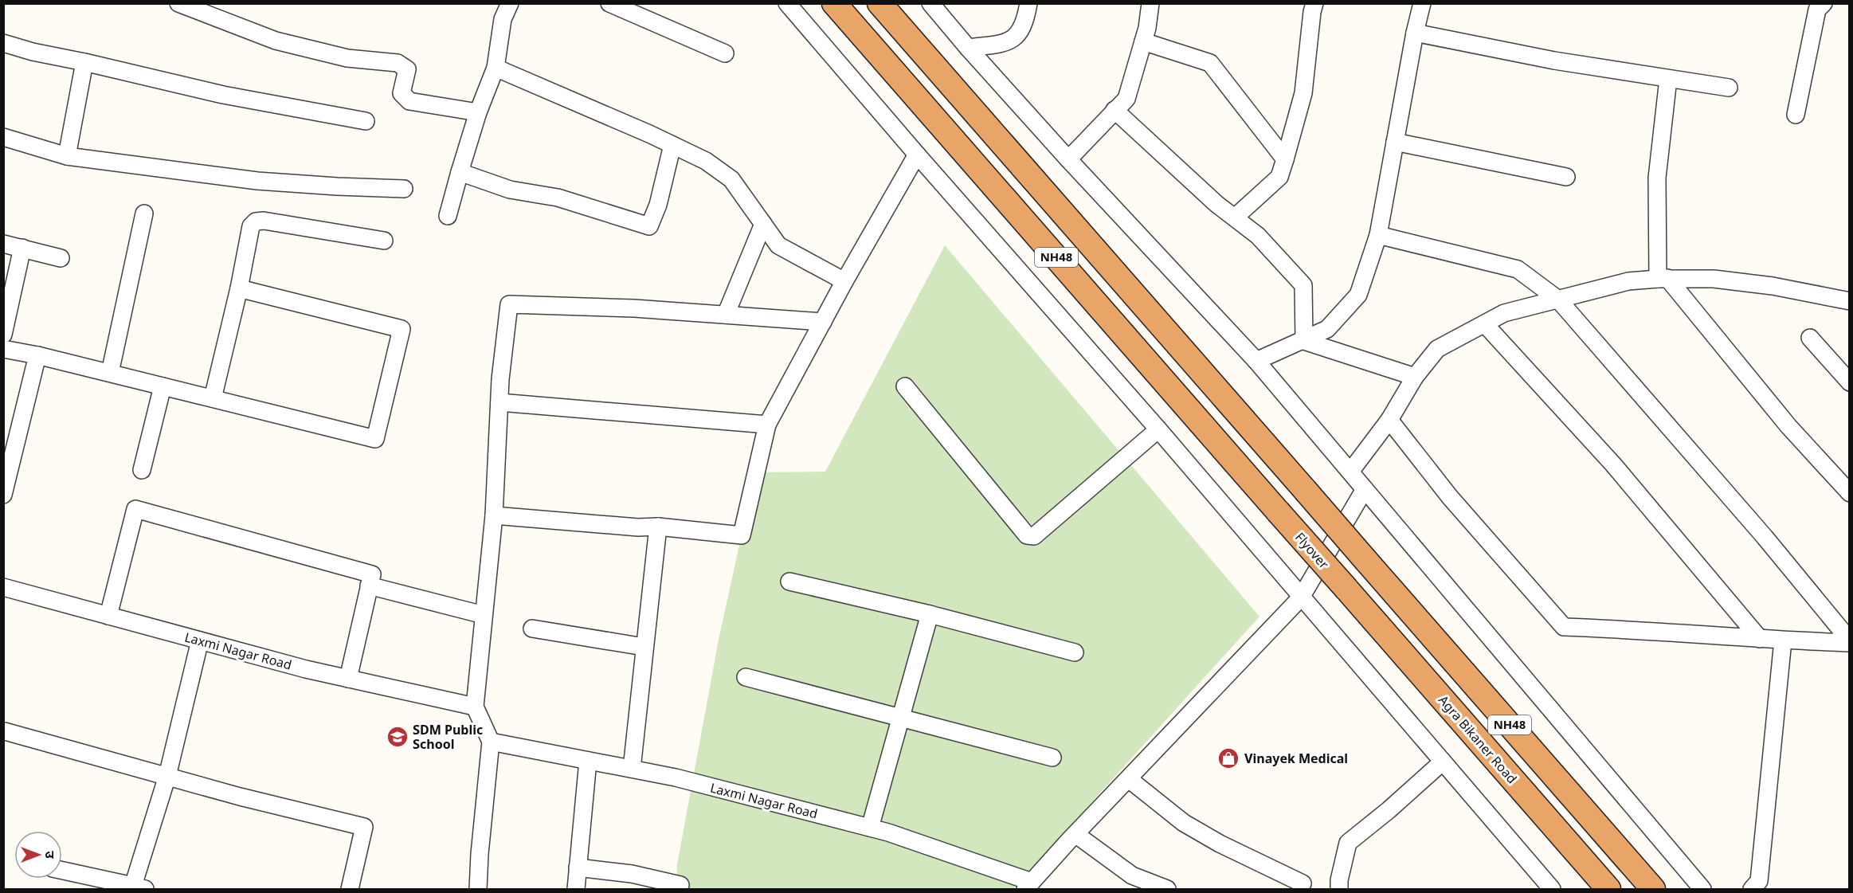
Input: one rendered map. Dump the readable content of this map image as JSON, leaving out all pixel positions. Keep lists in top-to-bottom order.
{
  "streets": {
    "highway": ["NH48", "Flyover", "Agra Bikaner Road"],
    "street": ["Laxmi Nagar Road"]
  },
  "crossings": [
    ["Flyover", "Agra Bikaner Road"]
  ],
  "places": {
    "school or university": ["SDM Public School"],
    "shop": ["Vinayek Medical"]
  },
  "north": "right"
}
